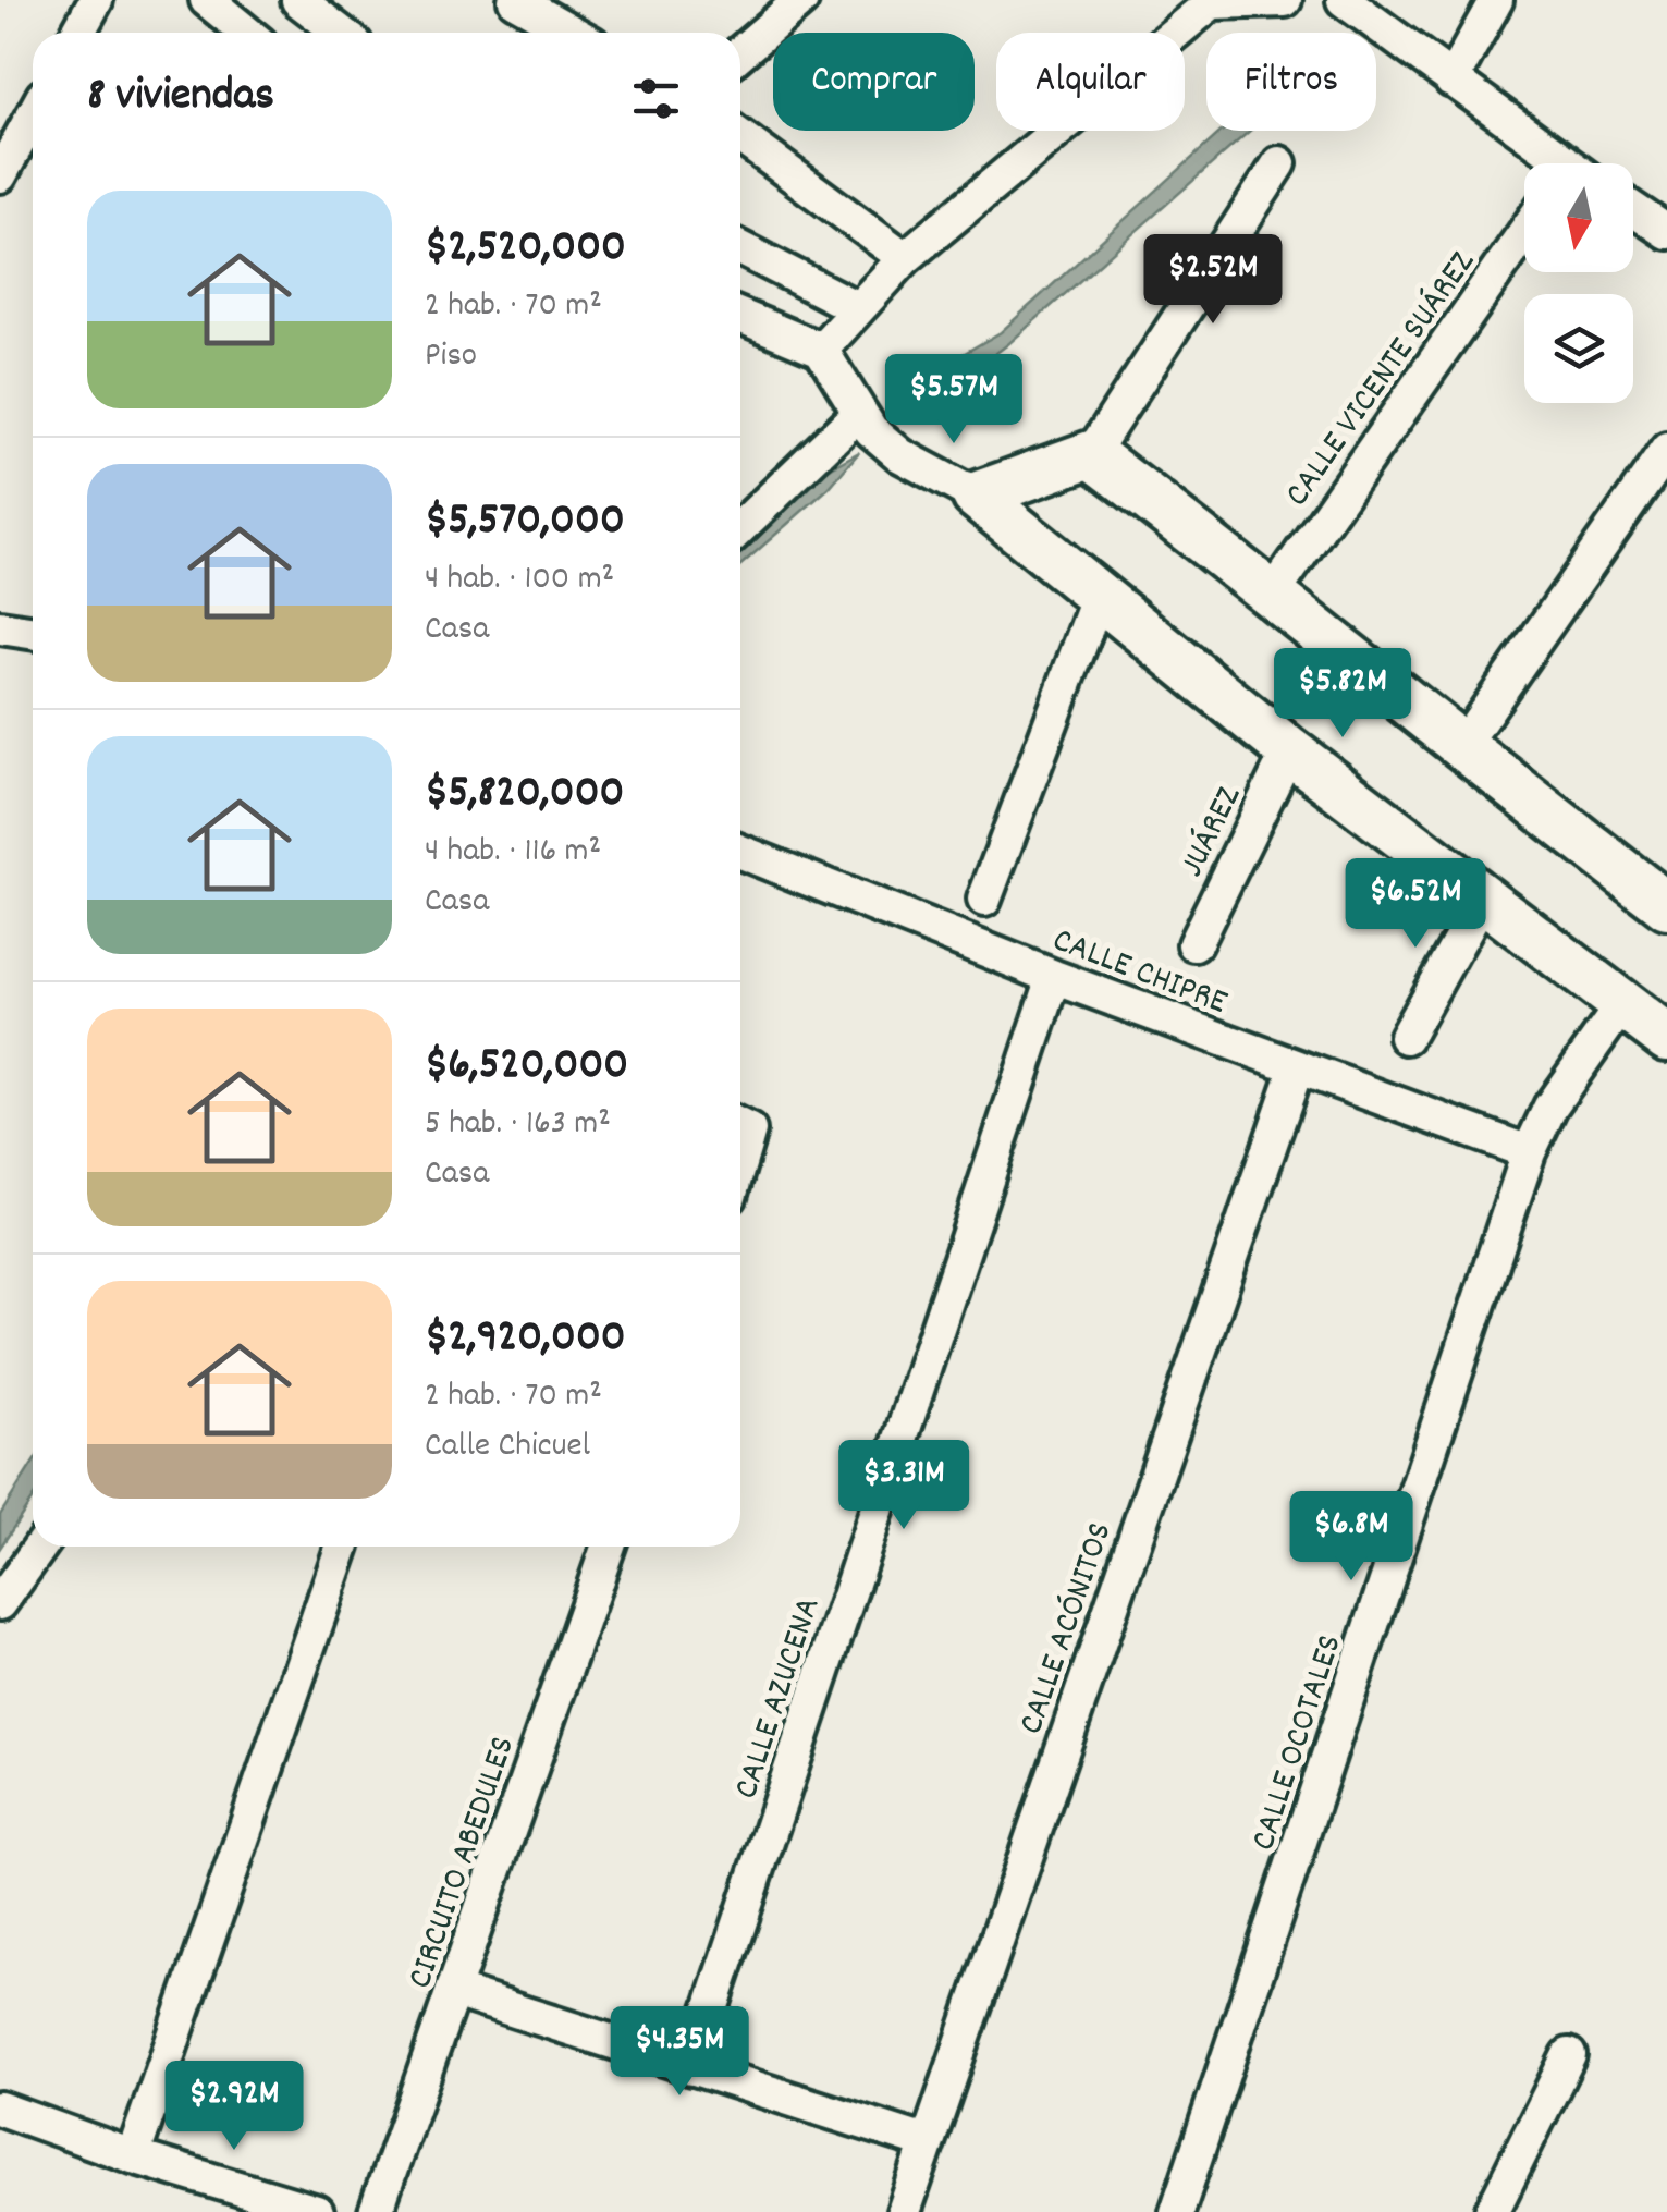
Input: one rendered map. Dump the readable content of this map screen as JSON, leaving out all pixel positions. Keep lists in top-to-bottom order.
{
  "streets": {
    "street": [
      "CALLE VICENTE SUÁREZ",
      "JUÁREZ",
      "CALLE CHIPRE",
      "CALLE ACÓNITOS",
      "CALLE AZUCENA",
      "CALLE OCOTALES",
      "CIRCUITO ABEDULES"
    ]
  },
  "crossings": [
    ["CALLE CHIPRE", "CALLE ACÓNITOS"],
    ["CALLE CHIPRE", "CALLE AZUCENA"],
    ["CALLE CHIPRE", "CALLE OCOTALES"]
  ],
  "north": "bottom",
  "page": {
    "chip": ["Comprar", "Alquilar", "Filtros"],
    "heading": "8 viviendas",
    "list": [
      {
        "name": "$2,520,000",
        "note": "2 hab. · 70 m² · Piso"
      },
      {
        "name": "$5,570,000",
        "note": "4 hab. · 100 m² · Casa"
      },
      {
        "name": "$5,820,000",
        "note": "4 hab. · 116 m² · Casa"
      },
      {
        "name": "$6,520,000",
        "note": "5 hab. · 163 m² · Casa"
      },
      {
        "name": "$2,920,000",
        "note": "2 hab. · 70 m² · Calle Chicuel"
      }
    ],
    "price": [
      "$2.52M",
      "$5.57M",
      "$5.82M",
      "$6.52M",
      "$3.31M",
      "$6.8M",
      "$4.35M",
      "$2.92M"
    ]
  }
}
